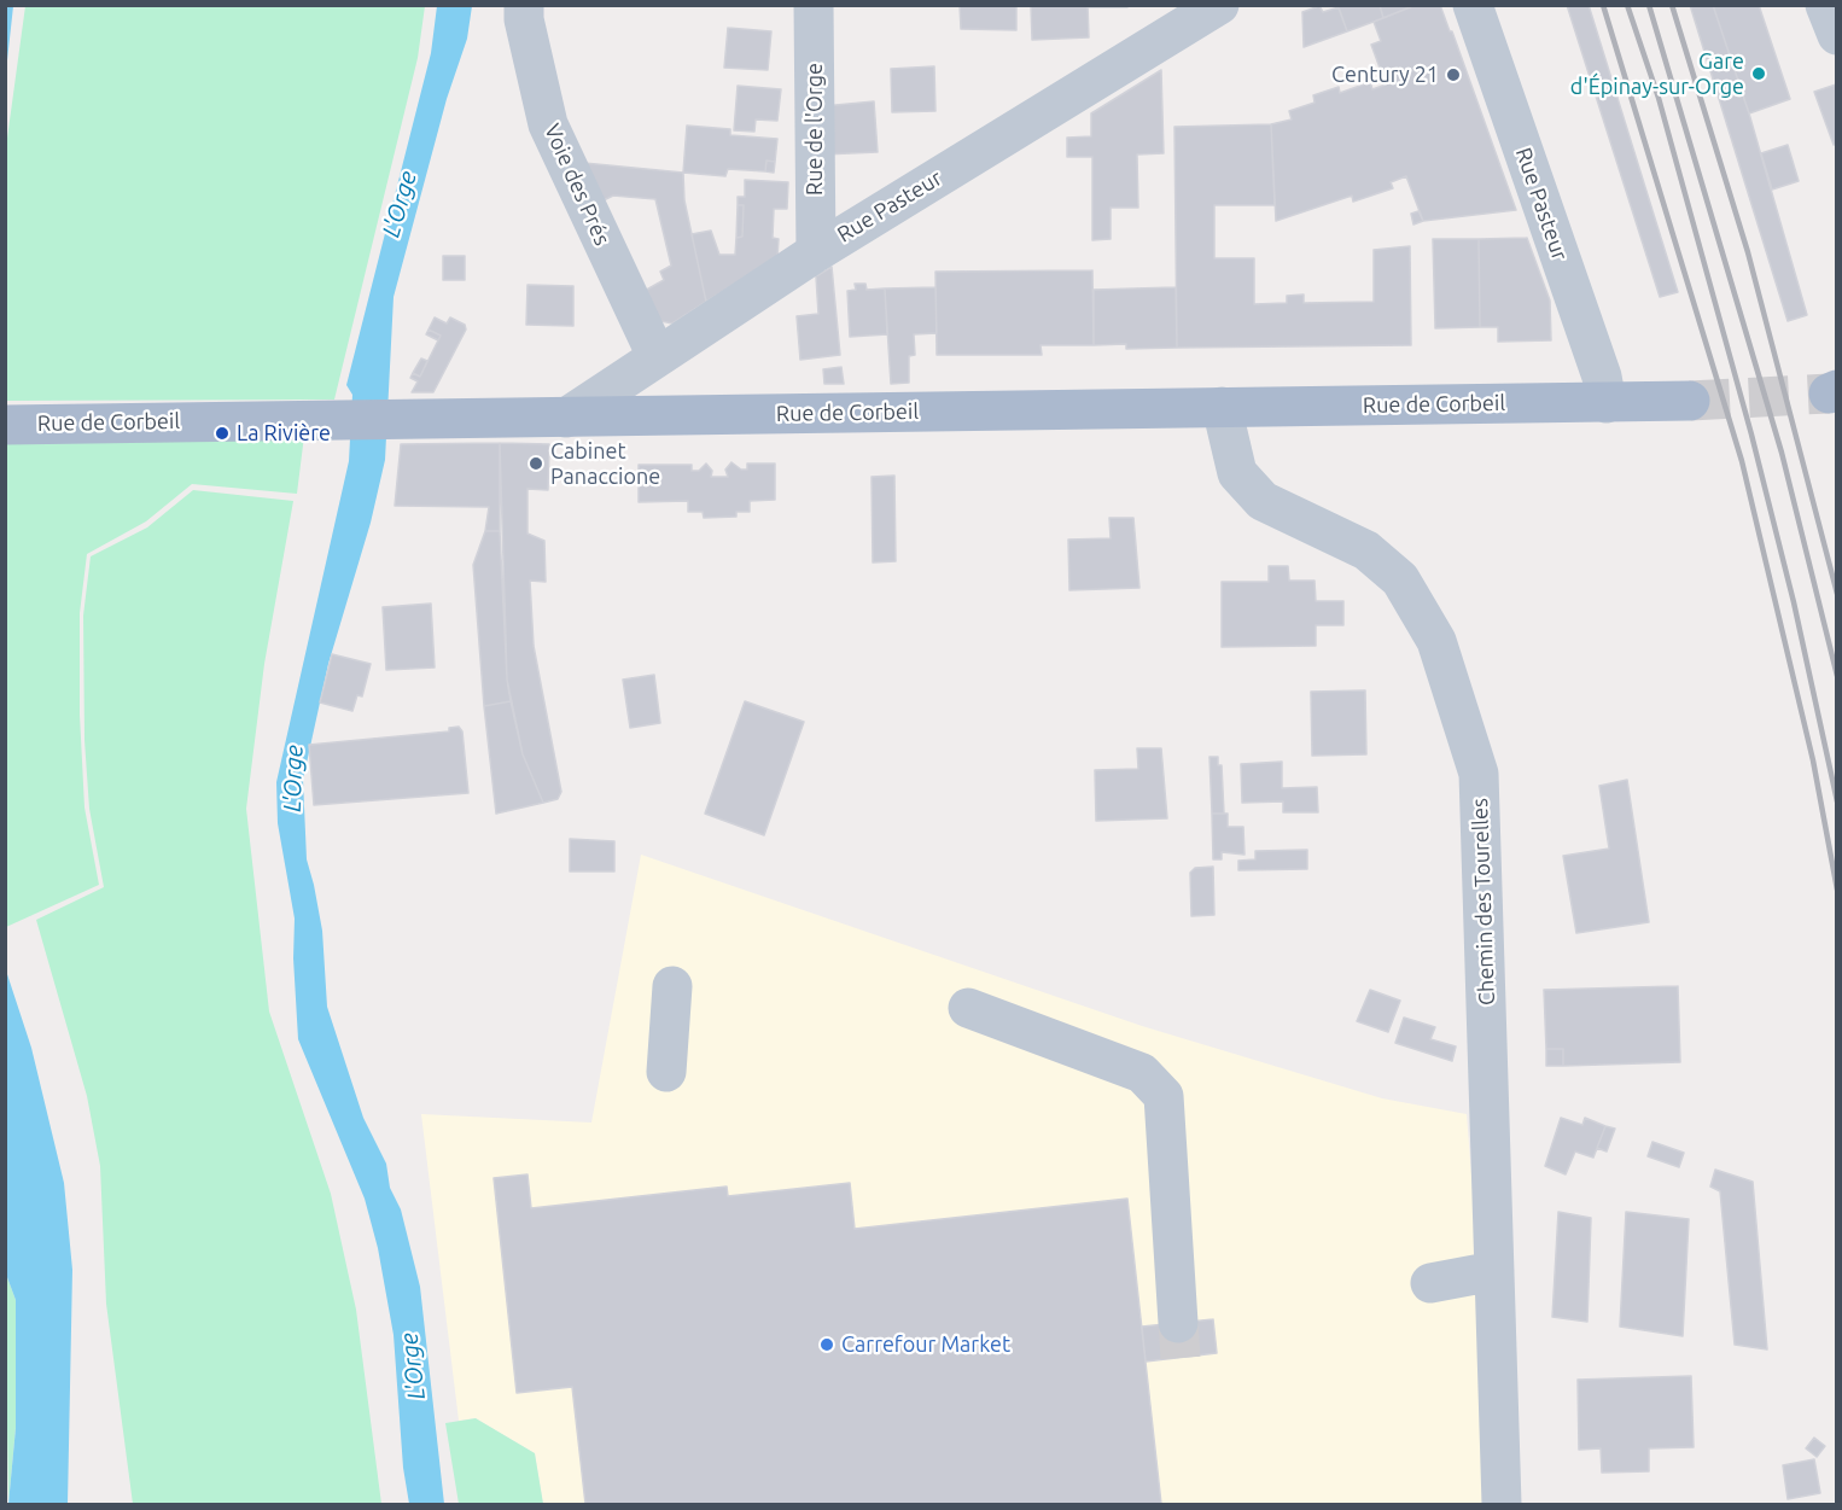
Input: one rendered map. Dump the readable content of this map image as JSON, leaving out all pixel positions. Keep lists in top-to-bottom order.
{
  "streets": {
    "main road": ["Rue de Corbeil"],
    "street": [
      "Rue de l'Orge",
      "Voie des Prés",
      "Rue Pasteur",
      "Chemin des Tourelles"
    ]
  },
  "crossings": [
    ["Rue de l'Orge", "Rue Pasteur"],
    ["Voie des Prés", "Rue Pasteur"],
    ["Rue Pasteur", "Rue de Corbeil"],
    ["Rue de Corbeil", "Chemin des Tourelles"]
  ],
  "water": ["L'Orge"],
  "places": [
    "Gare d'Épinay-sur-Orge",
    "Century 21",
    "La Rivière",
    "Cabinet Panaccione",
    "Carrefour Market"
  ]
}
